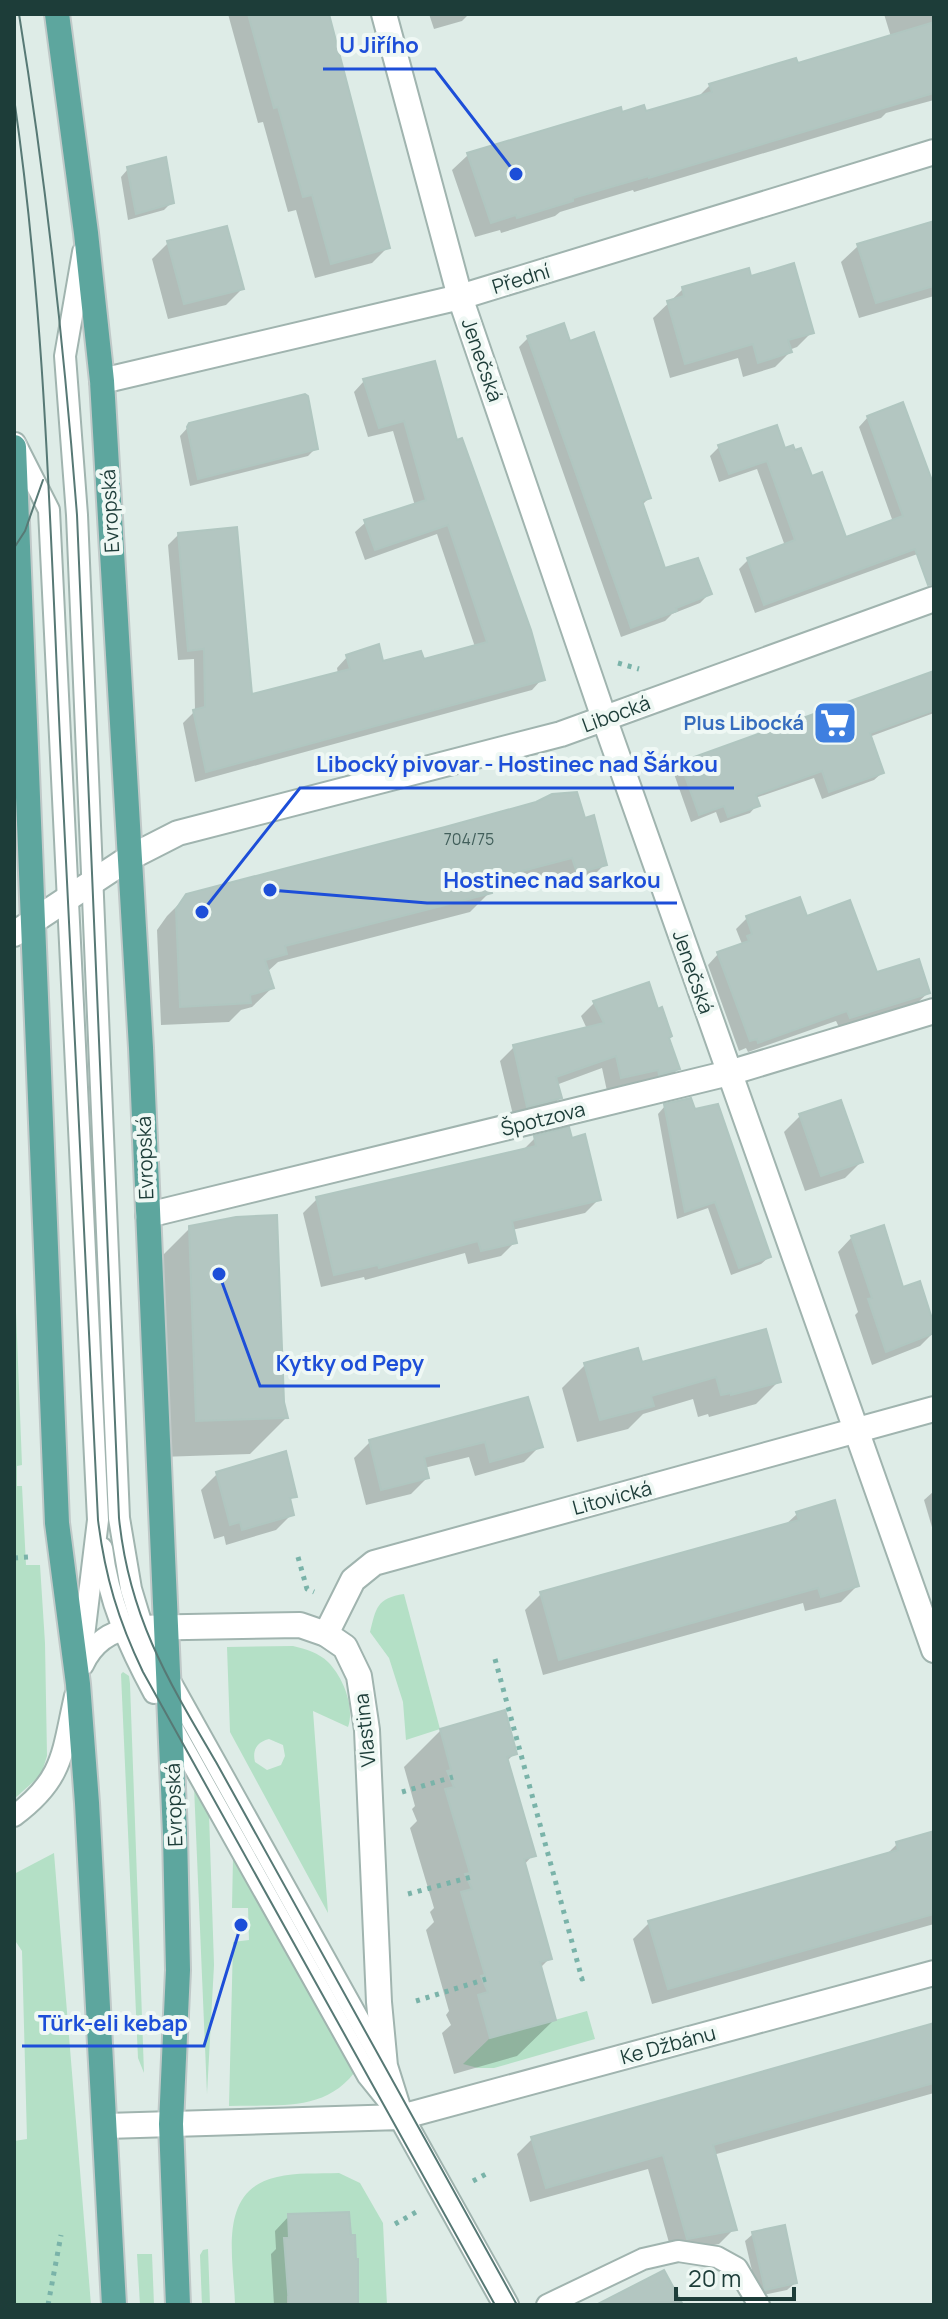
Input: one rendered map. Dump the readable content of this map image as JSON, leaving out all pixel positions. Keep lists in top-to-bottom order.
{
  "streets": {
    "main road": ["Evropská"],
    "street": [
      "Přední",
      "Jenečská",
      "Libocká",
      "Špotzova",
      "Litovická",
      "Vlastina",
      "Ke Džbánu"
    ]
  },
  "crossings": [
    ["Přední", "Jenečská"],
    ["Přední", "Evropská"],
    ["Jenečská", "Libocká"],
    ["Jenečská", "Špotzova"],
    ["Jenečská", "Litovická"],
    ["Evropská", "Libocká"],
    ["Evropská", "Špotzova"],
    ["Litovická", "Vlastina"],
    ["Vlastina", "Ke Džbánu"]
  ],
  "places": {
    "other": [
      "U Jiřího",
      "Hostinec nad sarkou",
      "Libocký pivovar - Hostinec nad Šárkou",
      "Kytky od Pepy",
      "Türk-eli kebap"
    ],
    "supermarket": ["Plus Libocká"]
  },
  "house_numbers": ["704/75"],
  "scale_bar": "20 m"
}
